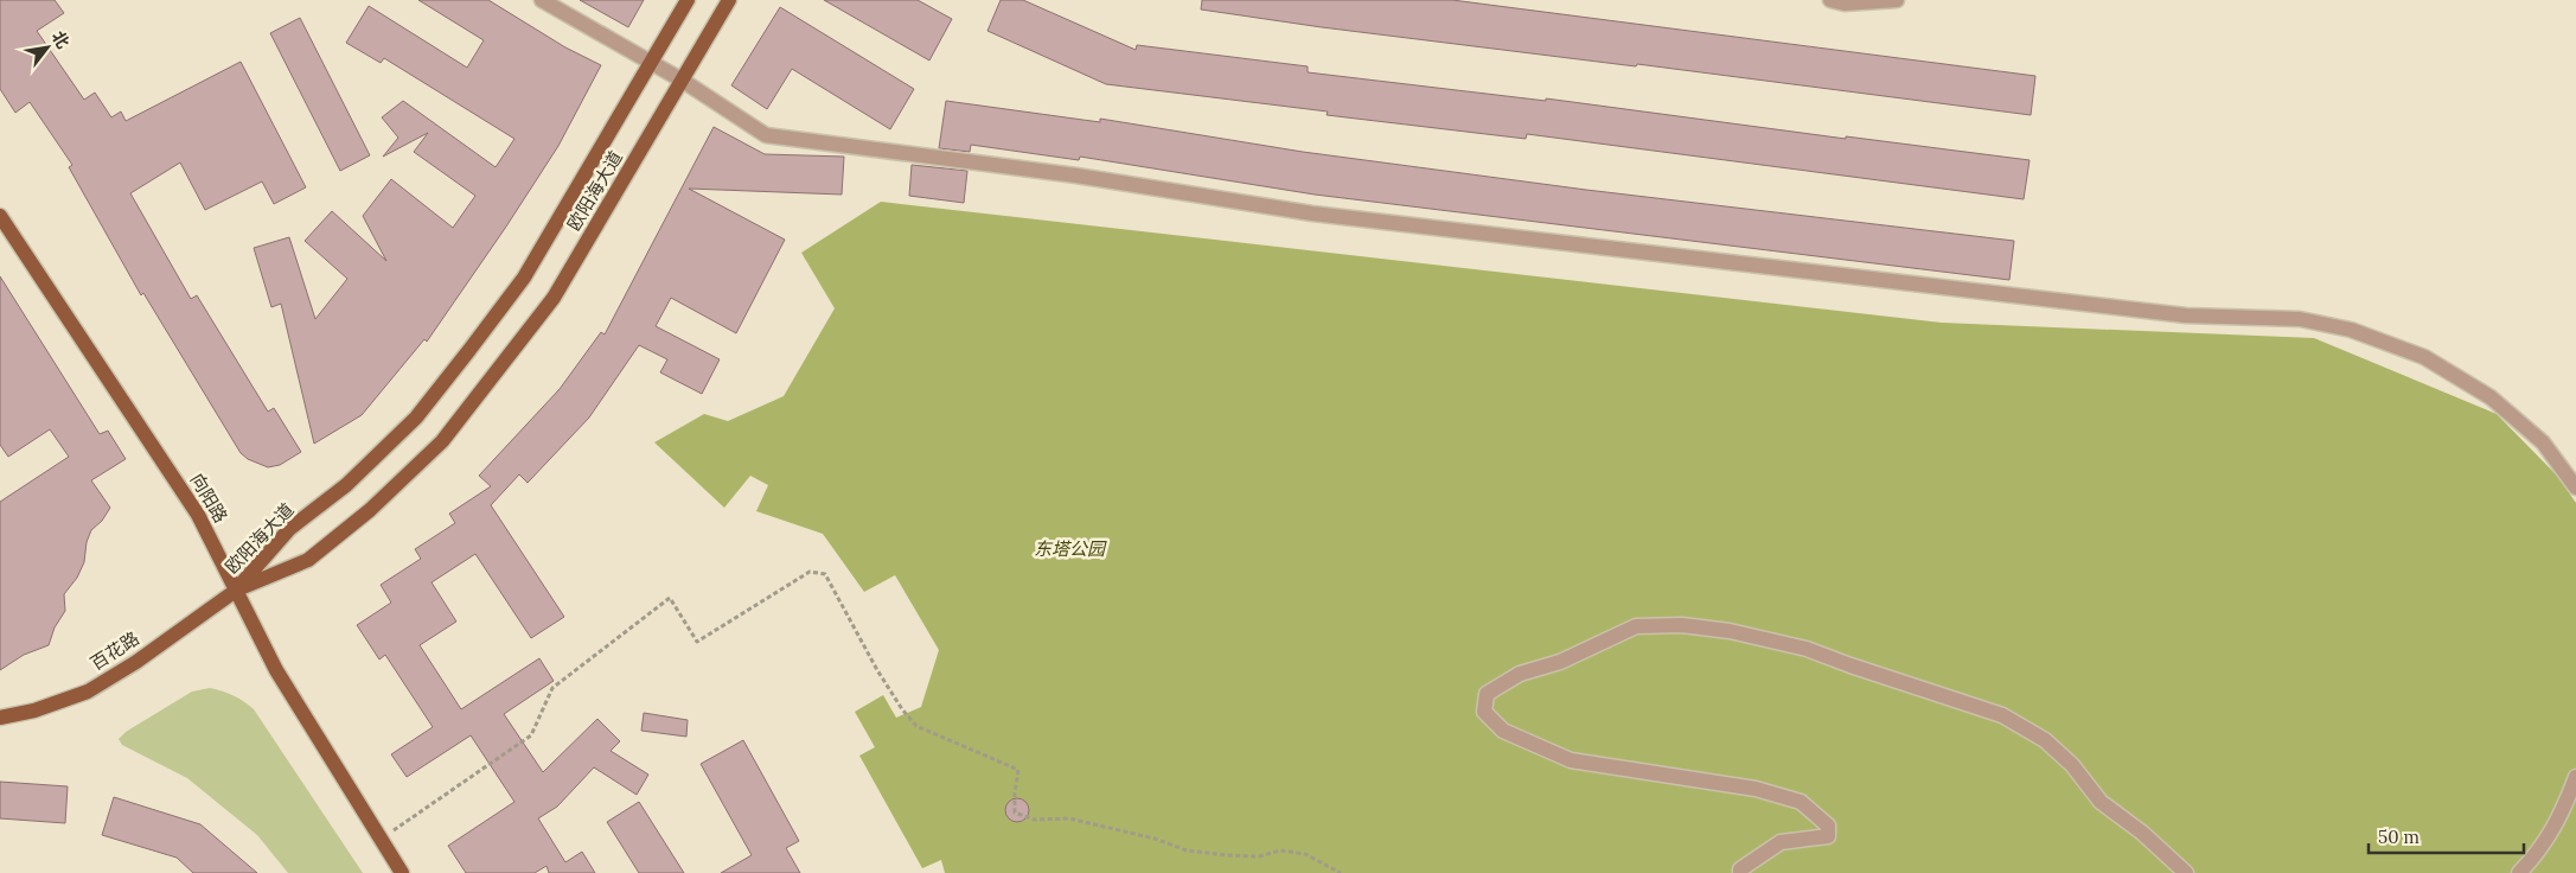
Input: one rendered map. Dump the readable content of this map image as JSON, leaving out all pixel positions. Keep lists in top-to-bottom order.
{
  "streets": {
    "main road": ["欧阳海大道", "向阳路", "百花路"]
  },
  "crossings": [
    ["欧阳海大道", "向阳路"],
    ["欧阳海大道", "百花路"],
    ["向阳路", "百花路"]
  ],
  "parks": ["东塔公园"],
  "scale_bar": "50 m",
  "north": "top right"
}
